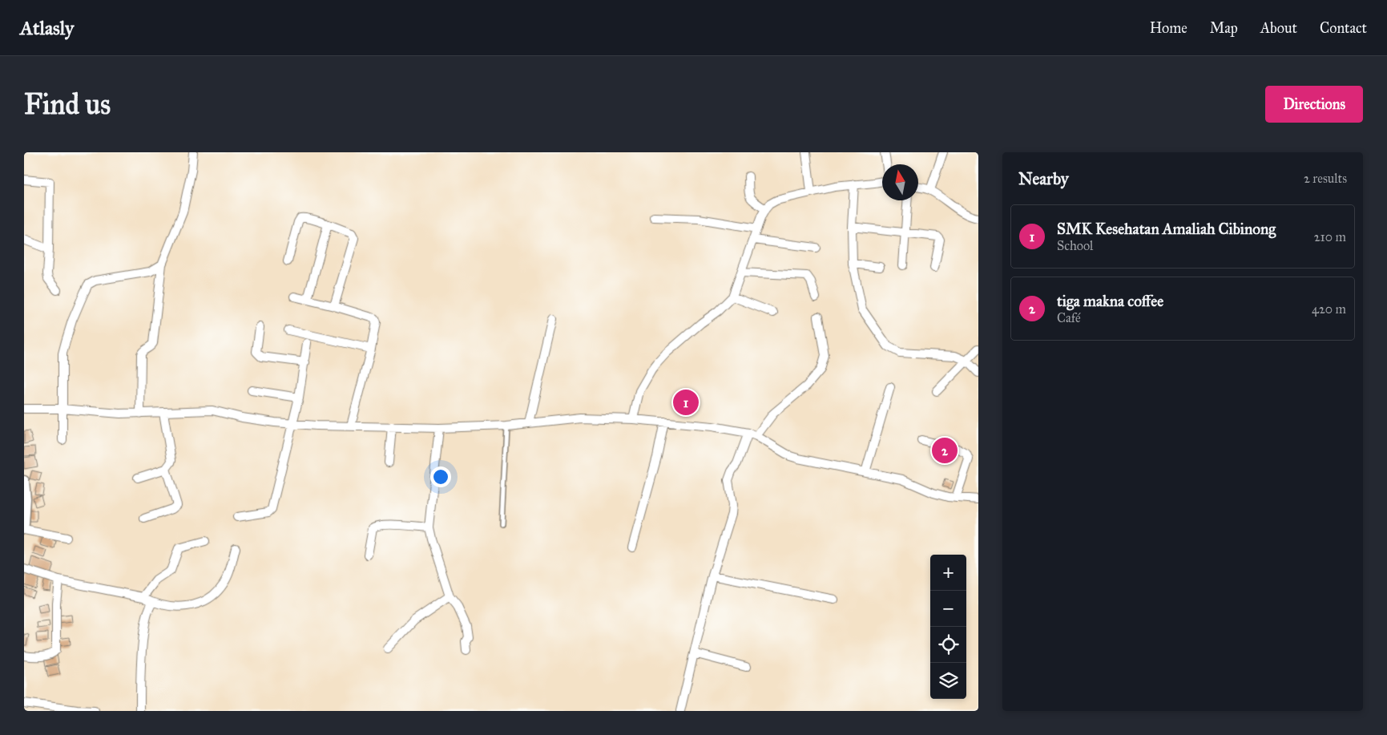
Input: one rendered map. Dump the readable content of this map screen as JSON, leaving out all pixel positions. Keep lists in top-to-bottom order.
{
  "north": "top",
  "page": {
    "header": "Atlasly",
    "nav": [
      "Home",
      "Map",
      "About",
      "Contact"
    ],
    "buttons": "Directions",
    "title": "Find us",
    "heading": ["Nearby", "2 results"],
    "list": [
      {
        "mark": "1",
        "name": "SMK Kesehatan Amaliah Cibinong",
        "note": "School",
        "value": "210 m"
      },
      {
        "mark": "2",
        "name": "tiga makna coffee",
        "note": "Café",
        "value": "420 m"
      }
    ],
    "pins": ["1", "2"],
    "map_buttons": ["+", "−"]
  }
}
